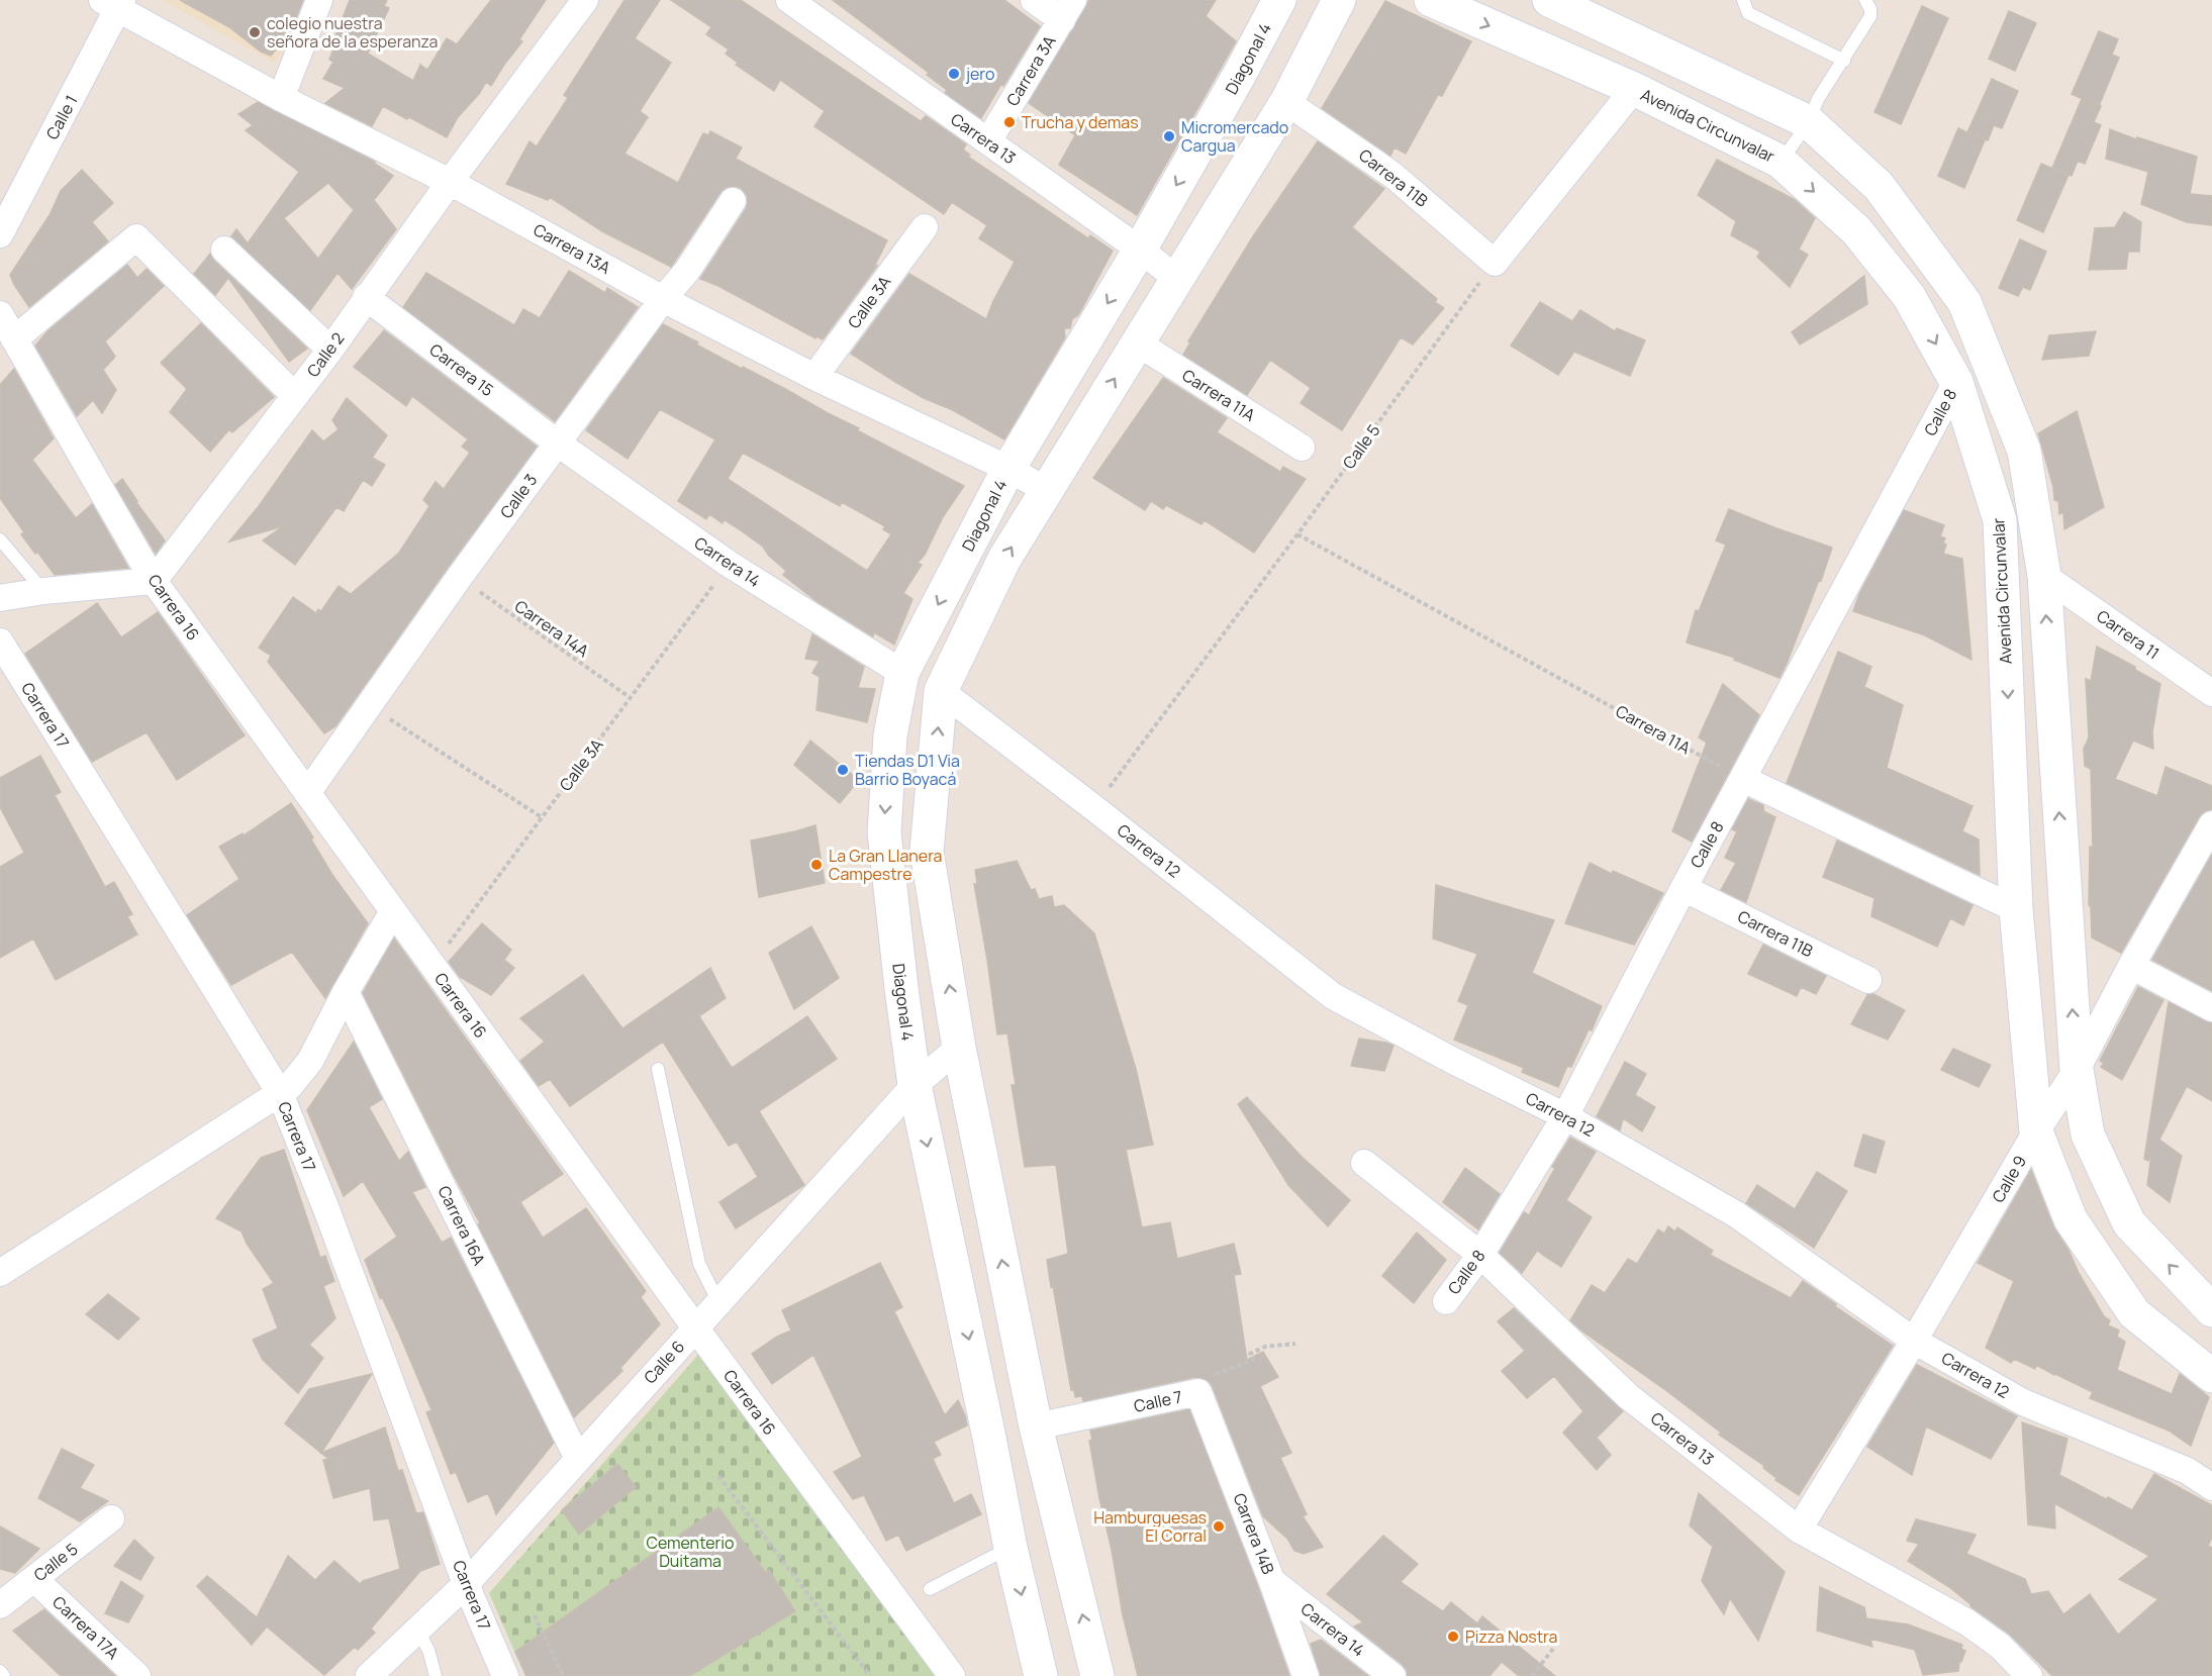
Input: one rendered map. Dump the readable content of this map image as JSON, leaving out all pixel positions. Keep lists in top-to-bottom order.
{
  "streets": {
    "main road": ["Diagonal 4", "Avenida Circunvalar"],
    "street": [
      "Carrera 3A",
      "Calle 1",
      "Carrera 13",
      "Carrera 11B",
      "Carrera 13A",
      "Calle 3A",
      "Calle 2",
      "Carrera 15",
      "Carrera 11A",
      "Calle 8",
      "Calle 5",
      "Calle 3",
      "Carrera 14",
      "Carrera 16",
      "Carrera 11",
      "Carrera 17",
      "Carrera 12",
      "Calle 9",
      "Carrera 16A",
      "Calle 6",
      "Calle 7",
      "Carrera 14B",
      "Carrera 17A"
    ],
    "path": ["Carrera 14A"]
  },
  "crossings": [
    ["Diagonal 4", "Carrera 13"],
    ["Diagonal 4", "Carrera 13A"],
    ["Diagonal 4", "Carrera 14"],
    ["Diagonal 4", "Calle 6"],
    ["Carrera 3A", "Carrera 13"],
    ["Calle 1", "Carrera 13A"],
    ["Avenida Circunvalar", "Calle 8"],
    ["Avenida Circunvalar", "Calle 9"],
    ["Carrera 13", "Calle 8"],
    ["Carrera 13", "Calle 9"],
    ["Carrera 11B", "Calle 8"],
    ["Carrera 11B", "Calle 5"],
    ["Carrera 13A", "Calle 3A"],
    ["Carrera 13A", "Calle 2"],
    ["Carrera 13A", "Calle 3"],
    ["Calle 3A", "Carrera 14"],
    ["Calle 3A", "Carrera 16"],
    ["Calle 3A", "Carrera 14A"],
    ["Calle 2", "Carrera 15"],
    ["Calle 2", "Carrera 16"],
    ["Carrera 15", "Calle 3"],
    ["Carrera 15", "Carrera 14"],
    ["Carrera 11A", "Calle 8"],
    ["Carrera 11A", "Calle 5"],
    ["Calle 8", "Carrera 12"],
    ["Calle 5", "Carrera 12"],
    ["Calle 5", "Carrera 17A"],
    ["Calle 3", "Carrera 14"],
    ["Calle 3", "Carrera 16"],
    ["Calle 3", "Carrera 14A"],
    ["Carrera 14", "Carrera 14B"],
    ["Carrera 16", "Calle 6"],
    ["Carrera 17", "Calle 6"],
    ["Carrera 12", "Calle 9"],
    ["Carrera 16A", "Calle 6"],
    ["Calle 7", "Carrera 14B"]
  ],
  "parks": ["Cementerio Duitama"],
  "places": [
    "colegio nuestra señora de la esperanza",
    "jero",
    "Trucha y demas",
    "Micromercado Cargua",
    "Tiendas D1 Via Barrio Boyacá",
    "La Gran Llanera Campestre",
    "Hamburguesas El Corral",
    "Pizza Nostra"
  ]
}
